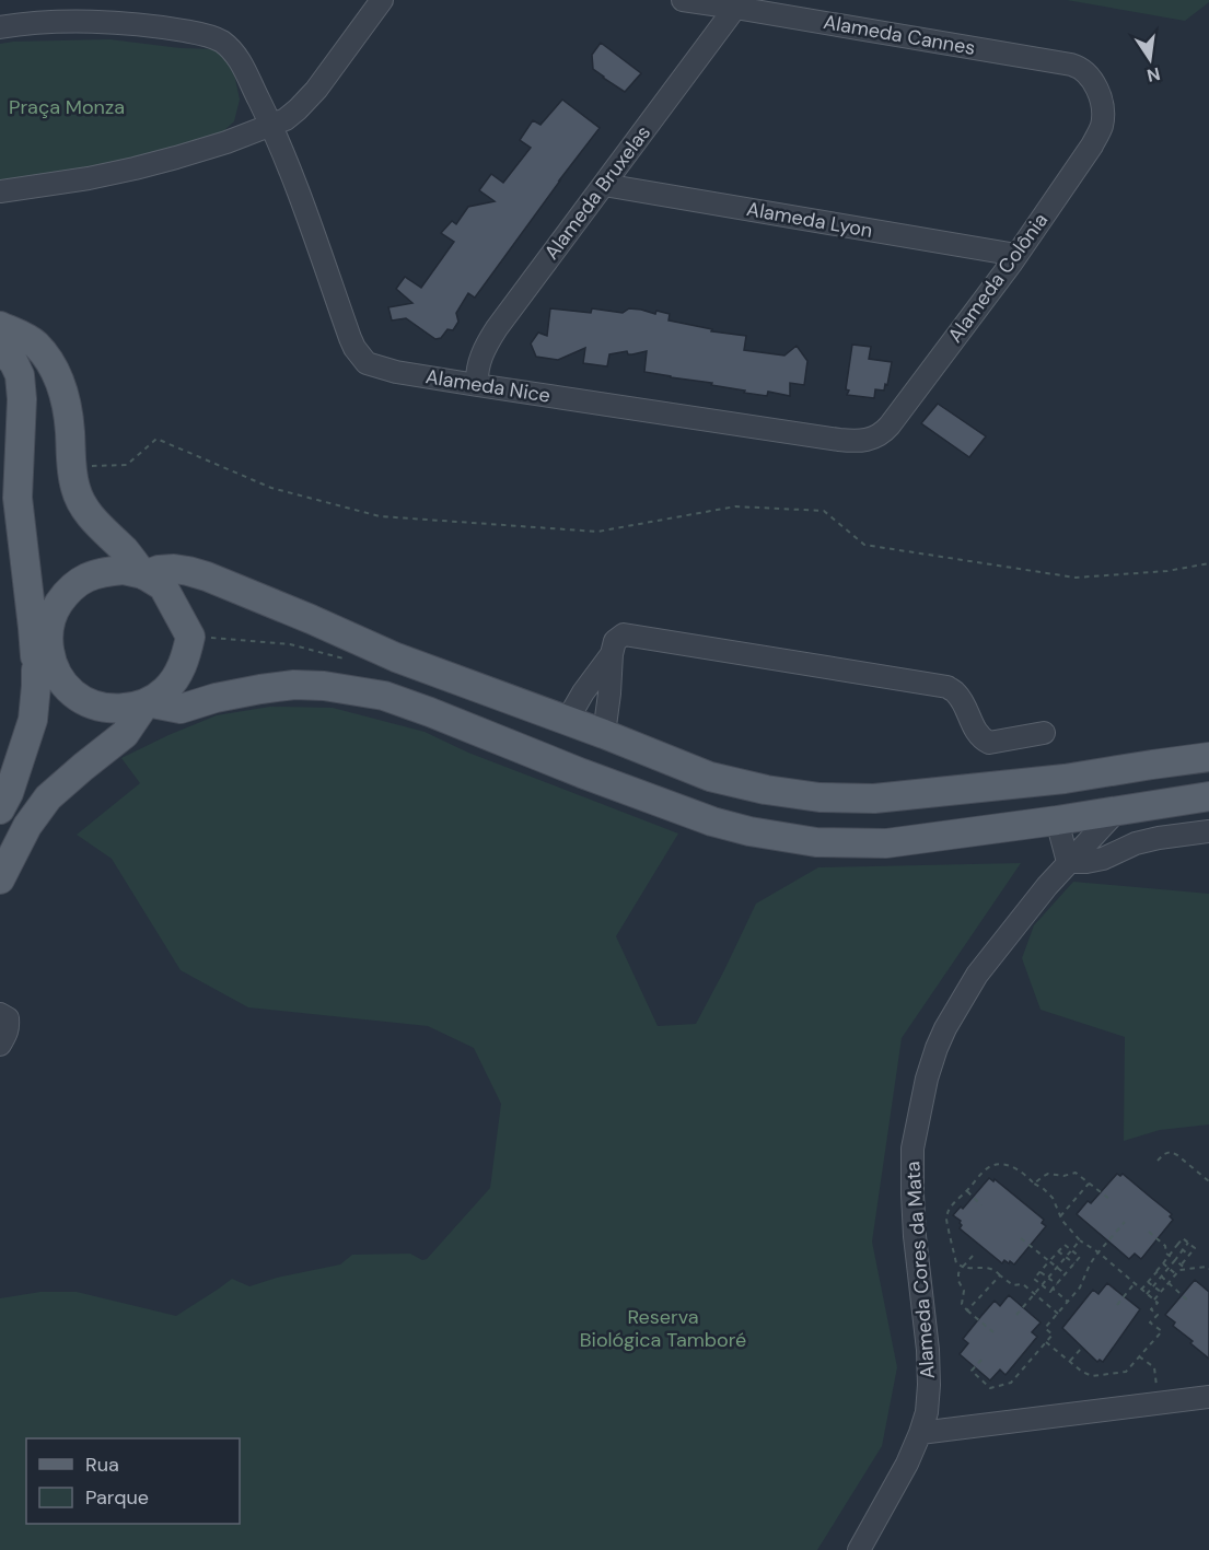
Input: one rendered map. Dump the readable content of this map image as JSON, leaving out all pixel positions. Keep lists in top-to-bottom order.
{
  "streets": {
    "street": [
      "Alameda Cannes",
      "Alameda Bruxelas",
      "Alameda Lyon",
      "Alameda Colônia",
      "Alameda Nice",
      "Alameda Cores da Mata"
    ]
  },
  "crossings": [
    ["Alameda Cannes", "Alameda Bruxelas"],
    ["Alameda Cannes", "Alameda Colônia"],
    ["Alameda Bruxelas", "Alameda Lyon"],
    ["Alameda Bruxelas", "Alameda Nice"],
    ["Alameda Lyon", "Alameda Colônia"],
    ["Alameda Colônia", "Alameda Nice"]
  ],
  "parks": ["Praça Monza", "Reserva Biológica Tamboré"],
  "legend": ["Rua", "Parque"],
  "north": "bottom"
}
